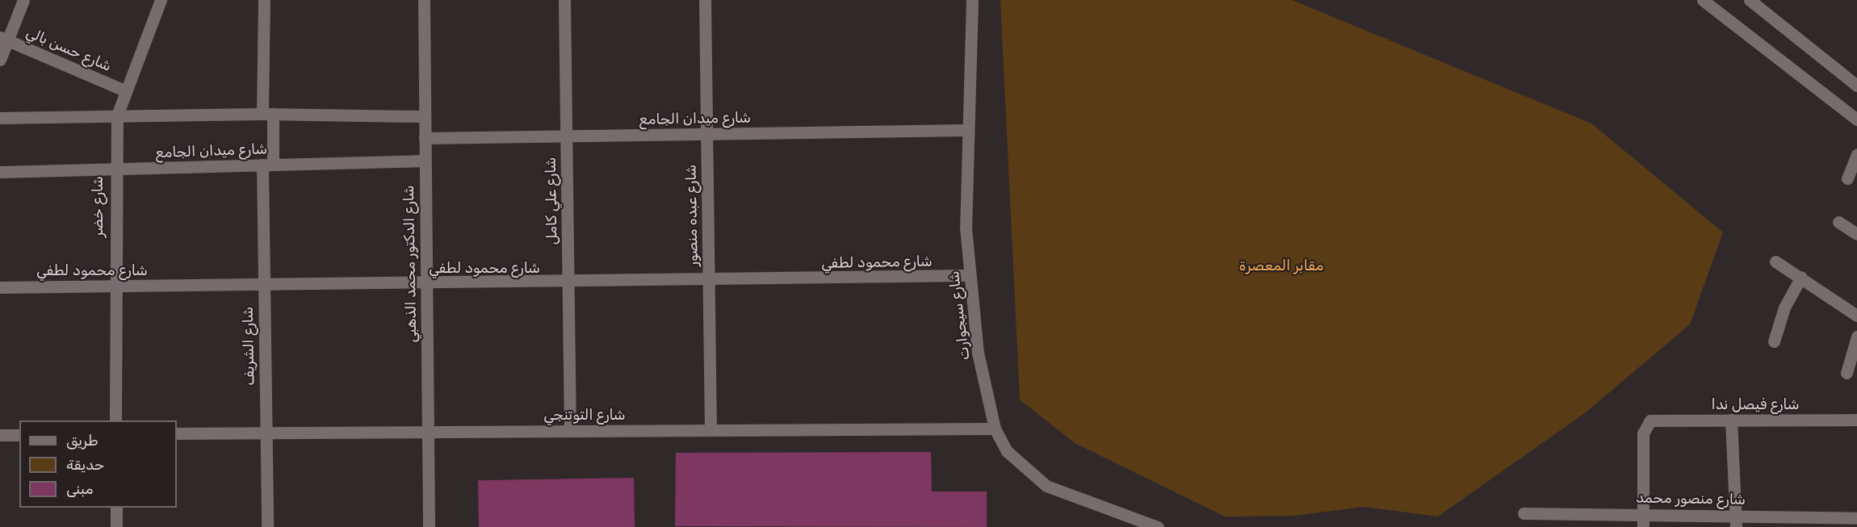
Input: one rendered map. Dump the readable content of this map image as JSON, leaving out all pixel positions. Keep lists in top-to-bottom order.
{
  "streets": {
    "street": [
      "شارع حسن بالي",
      "شارع ميدان الجامع",
      "شارع علي كامل",
      "شارع خضر",
      "شارع عبده منصور",
      "شارع محمود لطفي",
      "شارع الدكتور محمد الذهبي",
      "شارع سيجوارت",
      "شارع الشريف",
      "شارع فيصل ندا",
      "شارع التوتنجي",
      "شارع منصور محمد"
    ]
  },
  "crossings": [
    ["شارع حسن بالي", "شارع خضر"],
    ["شارع ميدان الجامع", "شارع علي كامل"],
    ["شارع ميدان الجامع", "شارع خضر"],
    ["شارع ميدان الجامع", "شارع عبده منصور"],
    ["شارع ميدان الجامع", "شارع الدكتور محمد الذهبي"],
    ["شارع ميدان الجامع", "شارع سيجوارت"],
    ["شارع ميدان الجامع", "شارع الشريف"],
    ["شارع علي كامل", "شارع محمود لطفي"],
    ["شارع علي كامل", "شارع التوتنجي"],
    ["شارع خضر", "شارع محمود لطفي"],
    ["شارع عبده منصور", "شارع محمود لطفي"],
    ["شارع عبده منصور", "شارع التوتنجي"],
    ["شارع محمود لطفي", "شارع الدكتور محمد الذهبي"],
    ["شارع محمود لطفي", "شارع سيجوارت"],
    ["شارع محمود لطفي", "شارع الشريف"],
    ["شارع الدكتور محمد الذهبي", "شارع التوتنجي"],
    ["شارع سيجوارت", "شارع التوتنجي"],
    ["شارع الشريف", "شارع التوتنجي"],
    ["شارع فيصل ندا", "شارع منصور محمد"]
  ],
  "parks": ["مقابر المعصرة"],
  "legend": ["طريق", "حديقة", "مبنى"]
}
